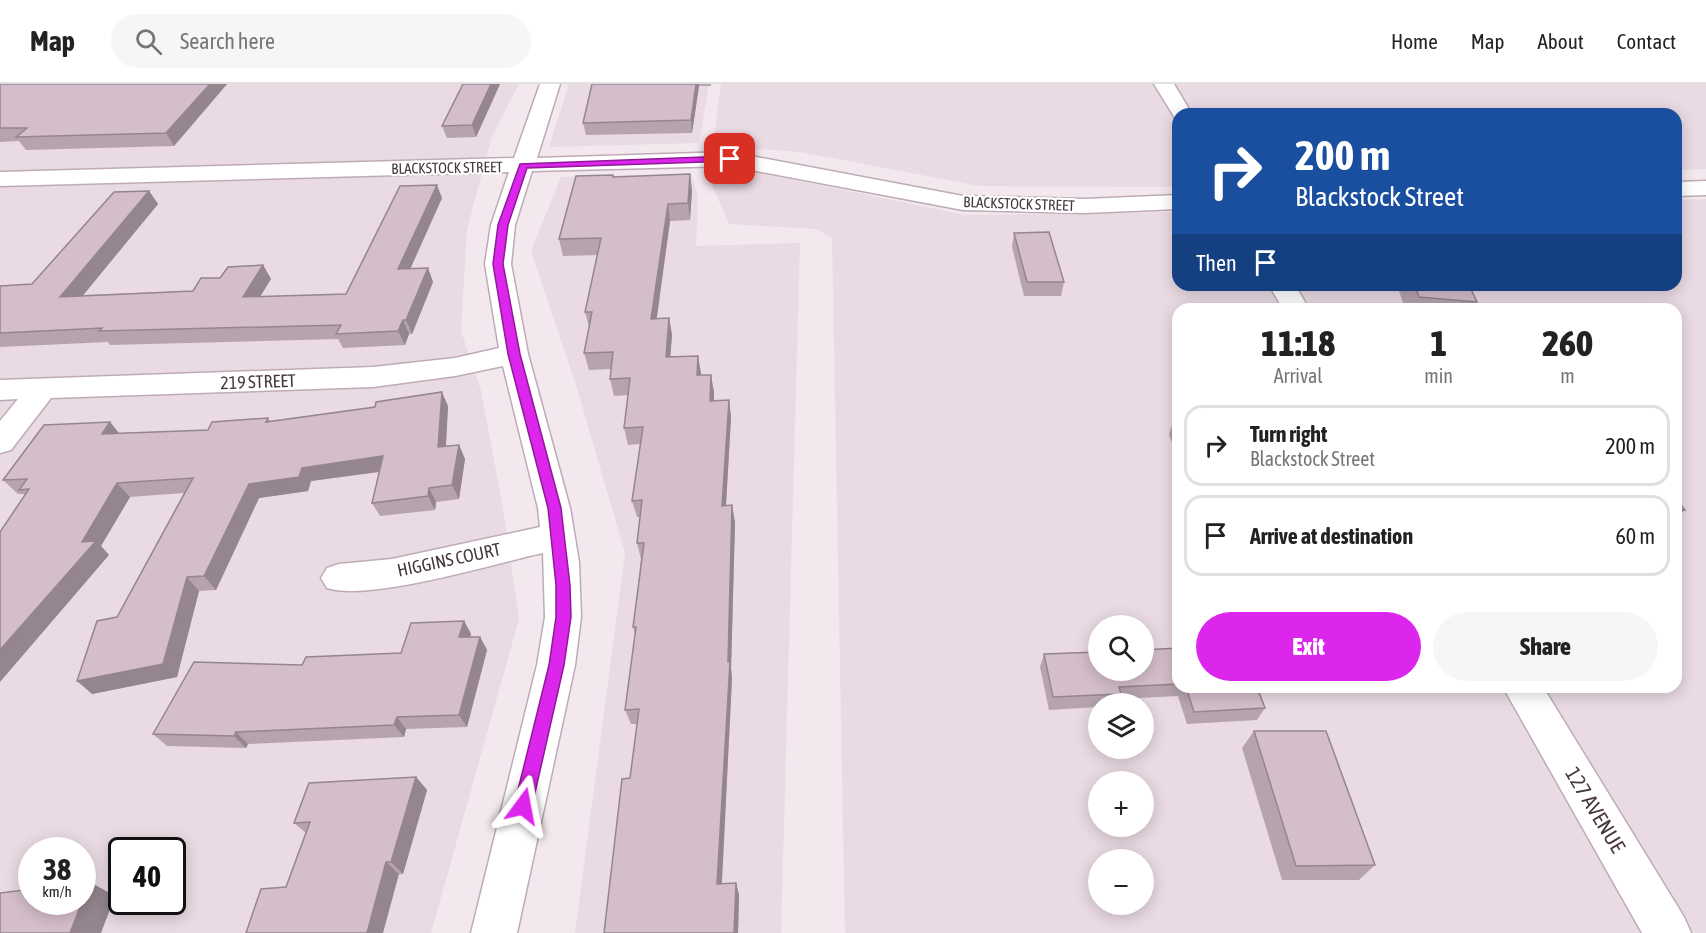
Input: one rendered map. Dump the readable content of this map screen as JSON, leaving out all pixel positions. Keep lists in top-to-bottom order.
{
  "streets": {
    "street": [
      "BLACKSTOCK STREET",
      "219 STREET",
      "HIGGINS COURT",
      "127 AVENUE"
    ]
  },
  "page": {
    "header": "Map",
    "search": "Search here",
    "nav": [
      "Home",
      "Map",
      "About",
      "Contact"
    ],
    "turn": ["200 m", "Blackstock Street"],
    "then": "Then",
    "eta": [
      "11:18",
      "Arrival",
      "1",
      "min",
      "260",
      "m"
    ],
    "list": [
      {
        "name": "Turn right",
        "note": "Blackstock Street",
        "value": "200 m"
      },
      {
        "name": "Arrive at destination",
        "value": "60 m"
      }
    ],
    "buttons": ["Exit", "Share"],
    "map_buttons": ["+", "−"],
    "speed": "38 km/h",
    "limit": "40"
  }
}
